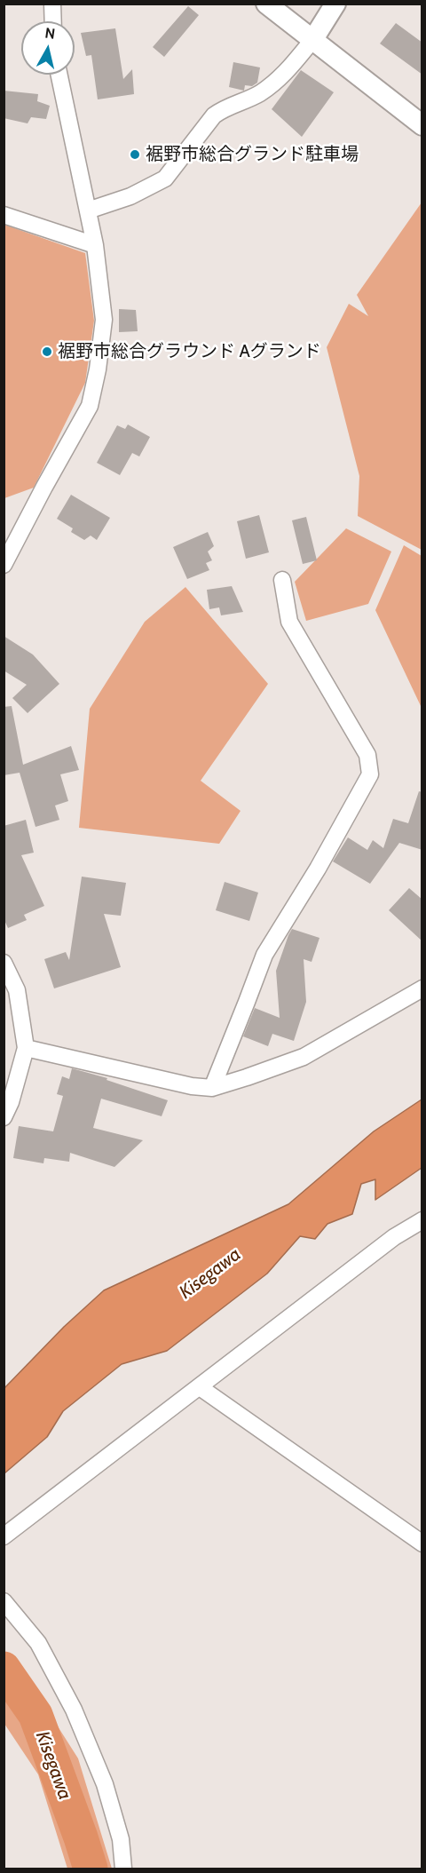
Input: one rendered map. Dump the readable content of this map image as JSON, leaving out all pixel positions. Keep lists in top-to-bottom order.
{
  "water": ["Kisegawa"],
  "places": ["裾野市総合グランド駐車場", "裾野市総合グラウンド Aグランド"],
  "north": "top"
}
